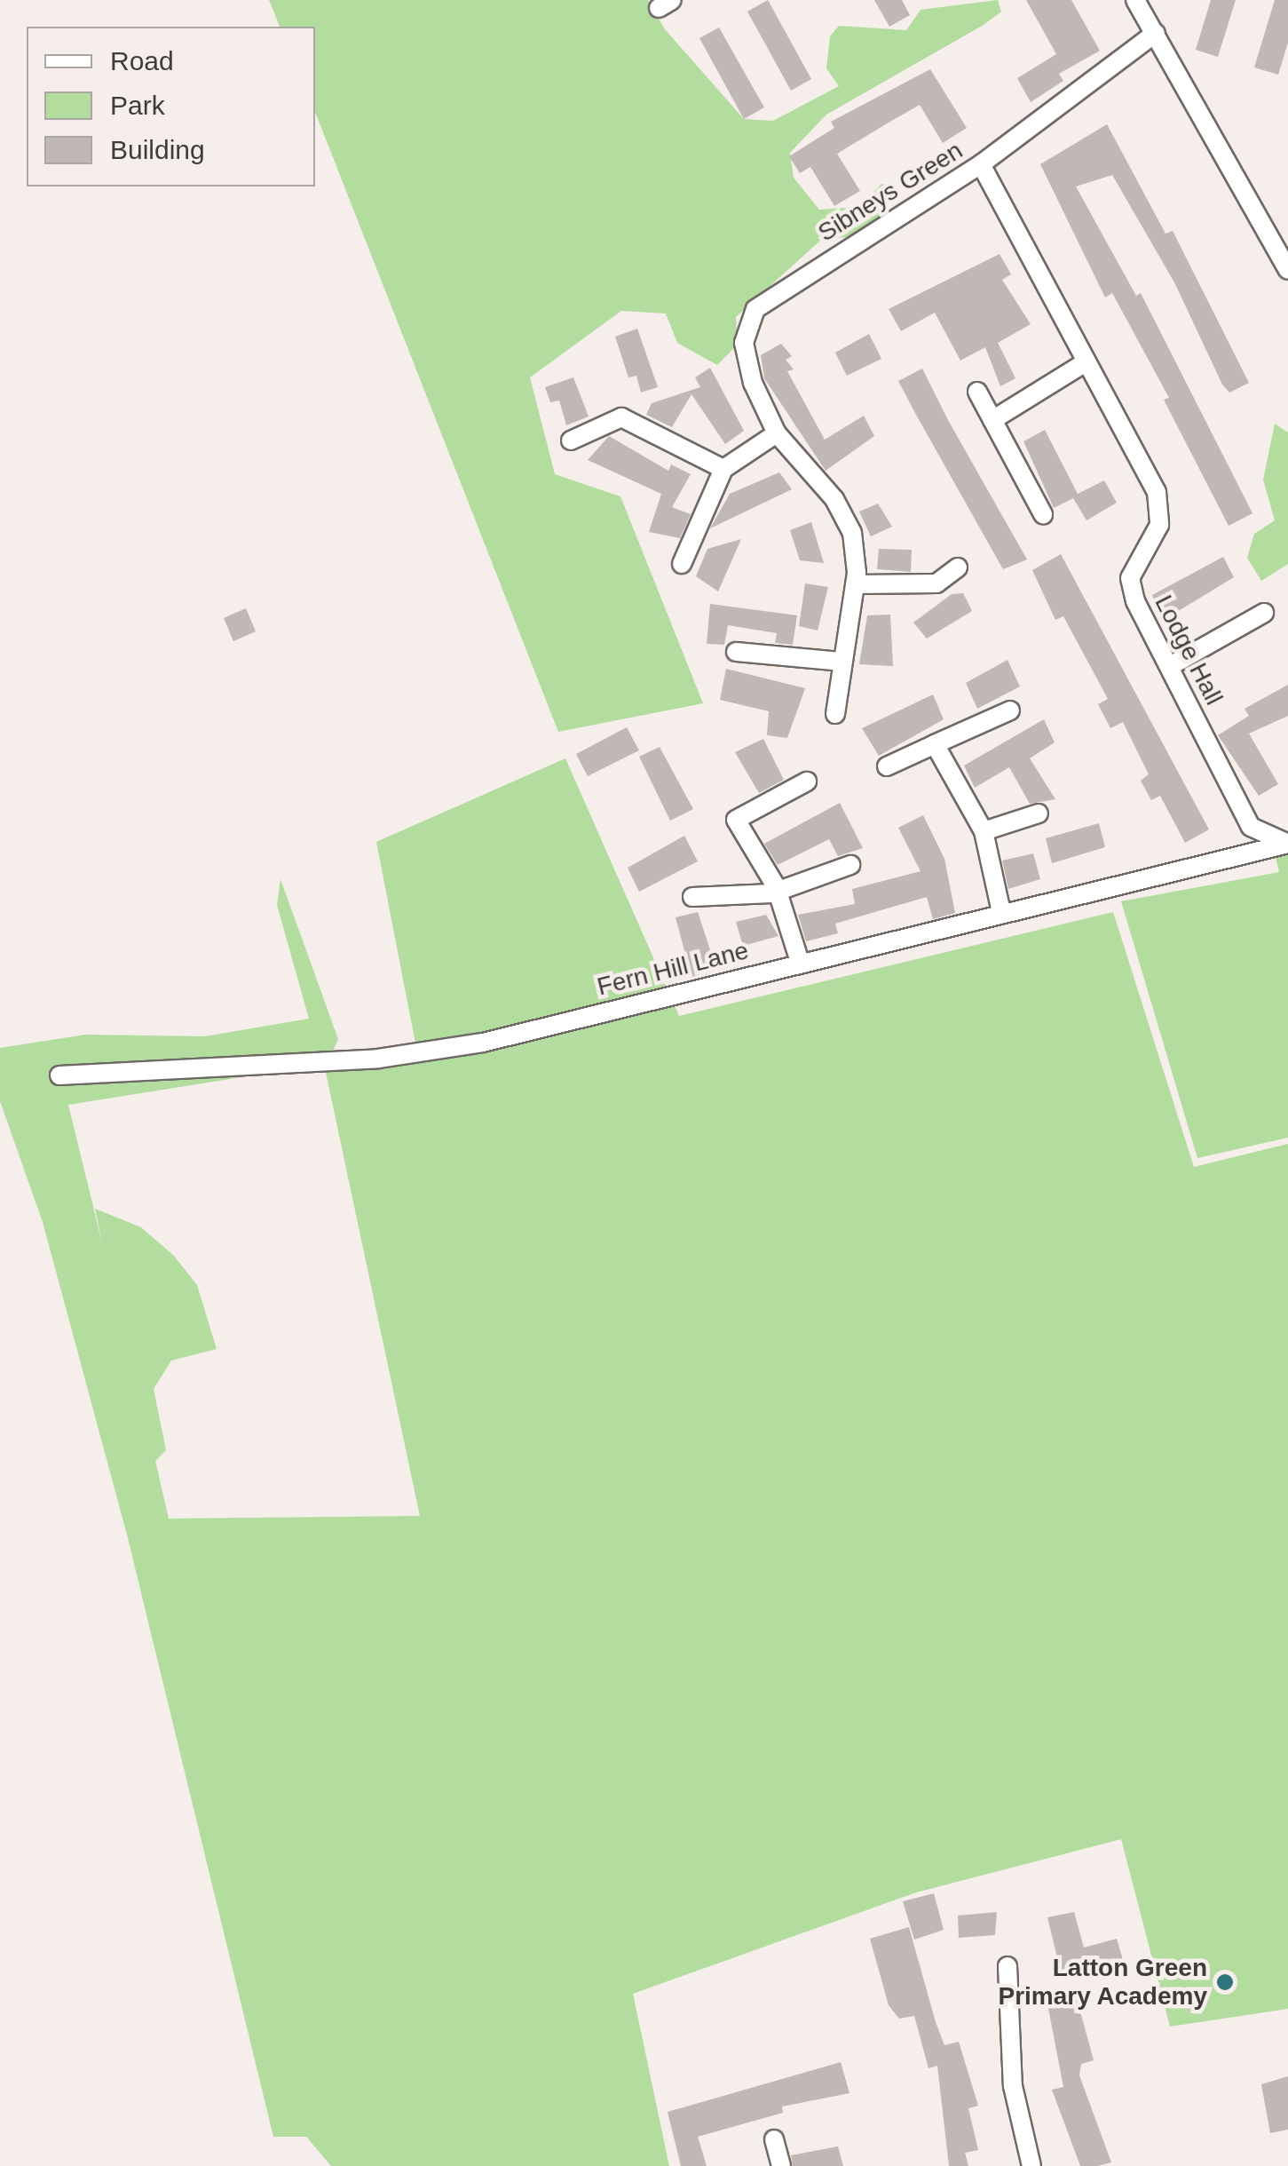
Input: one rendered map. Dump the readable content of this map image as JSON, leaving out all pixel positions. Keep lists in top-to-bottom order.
{
  "streets": {
    "street": ["Sibneys Green", "Lodge Hall", "Fern Hill Lane"]
  },
  "crossings": [
    ["Sibneys Green", "Lodge Hall"],
    ["Lodge Hall", "Fern Hill Lane"]
  ],
  "places": ["Latton Green Primary Academy"],
  "legend": ["Road", "Park", "Building"]
}
